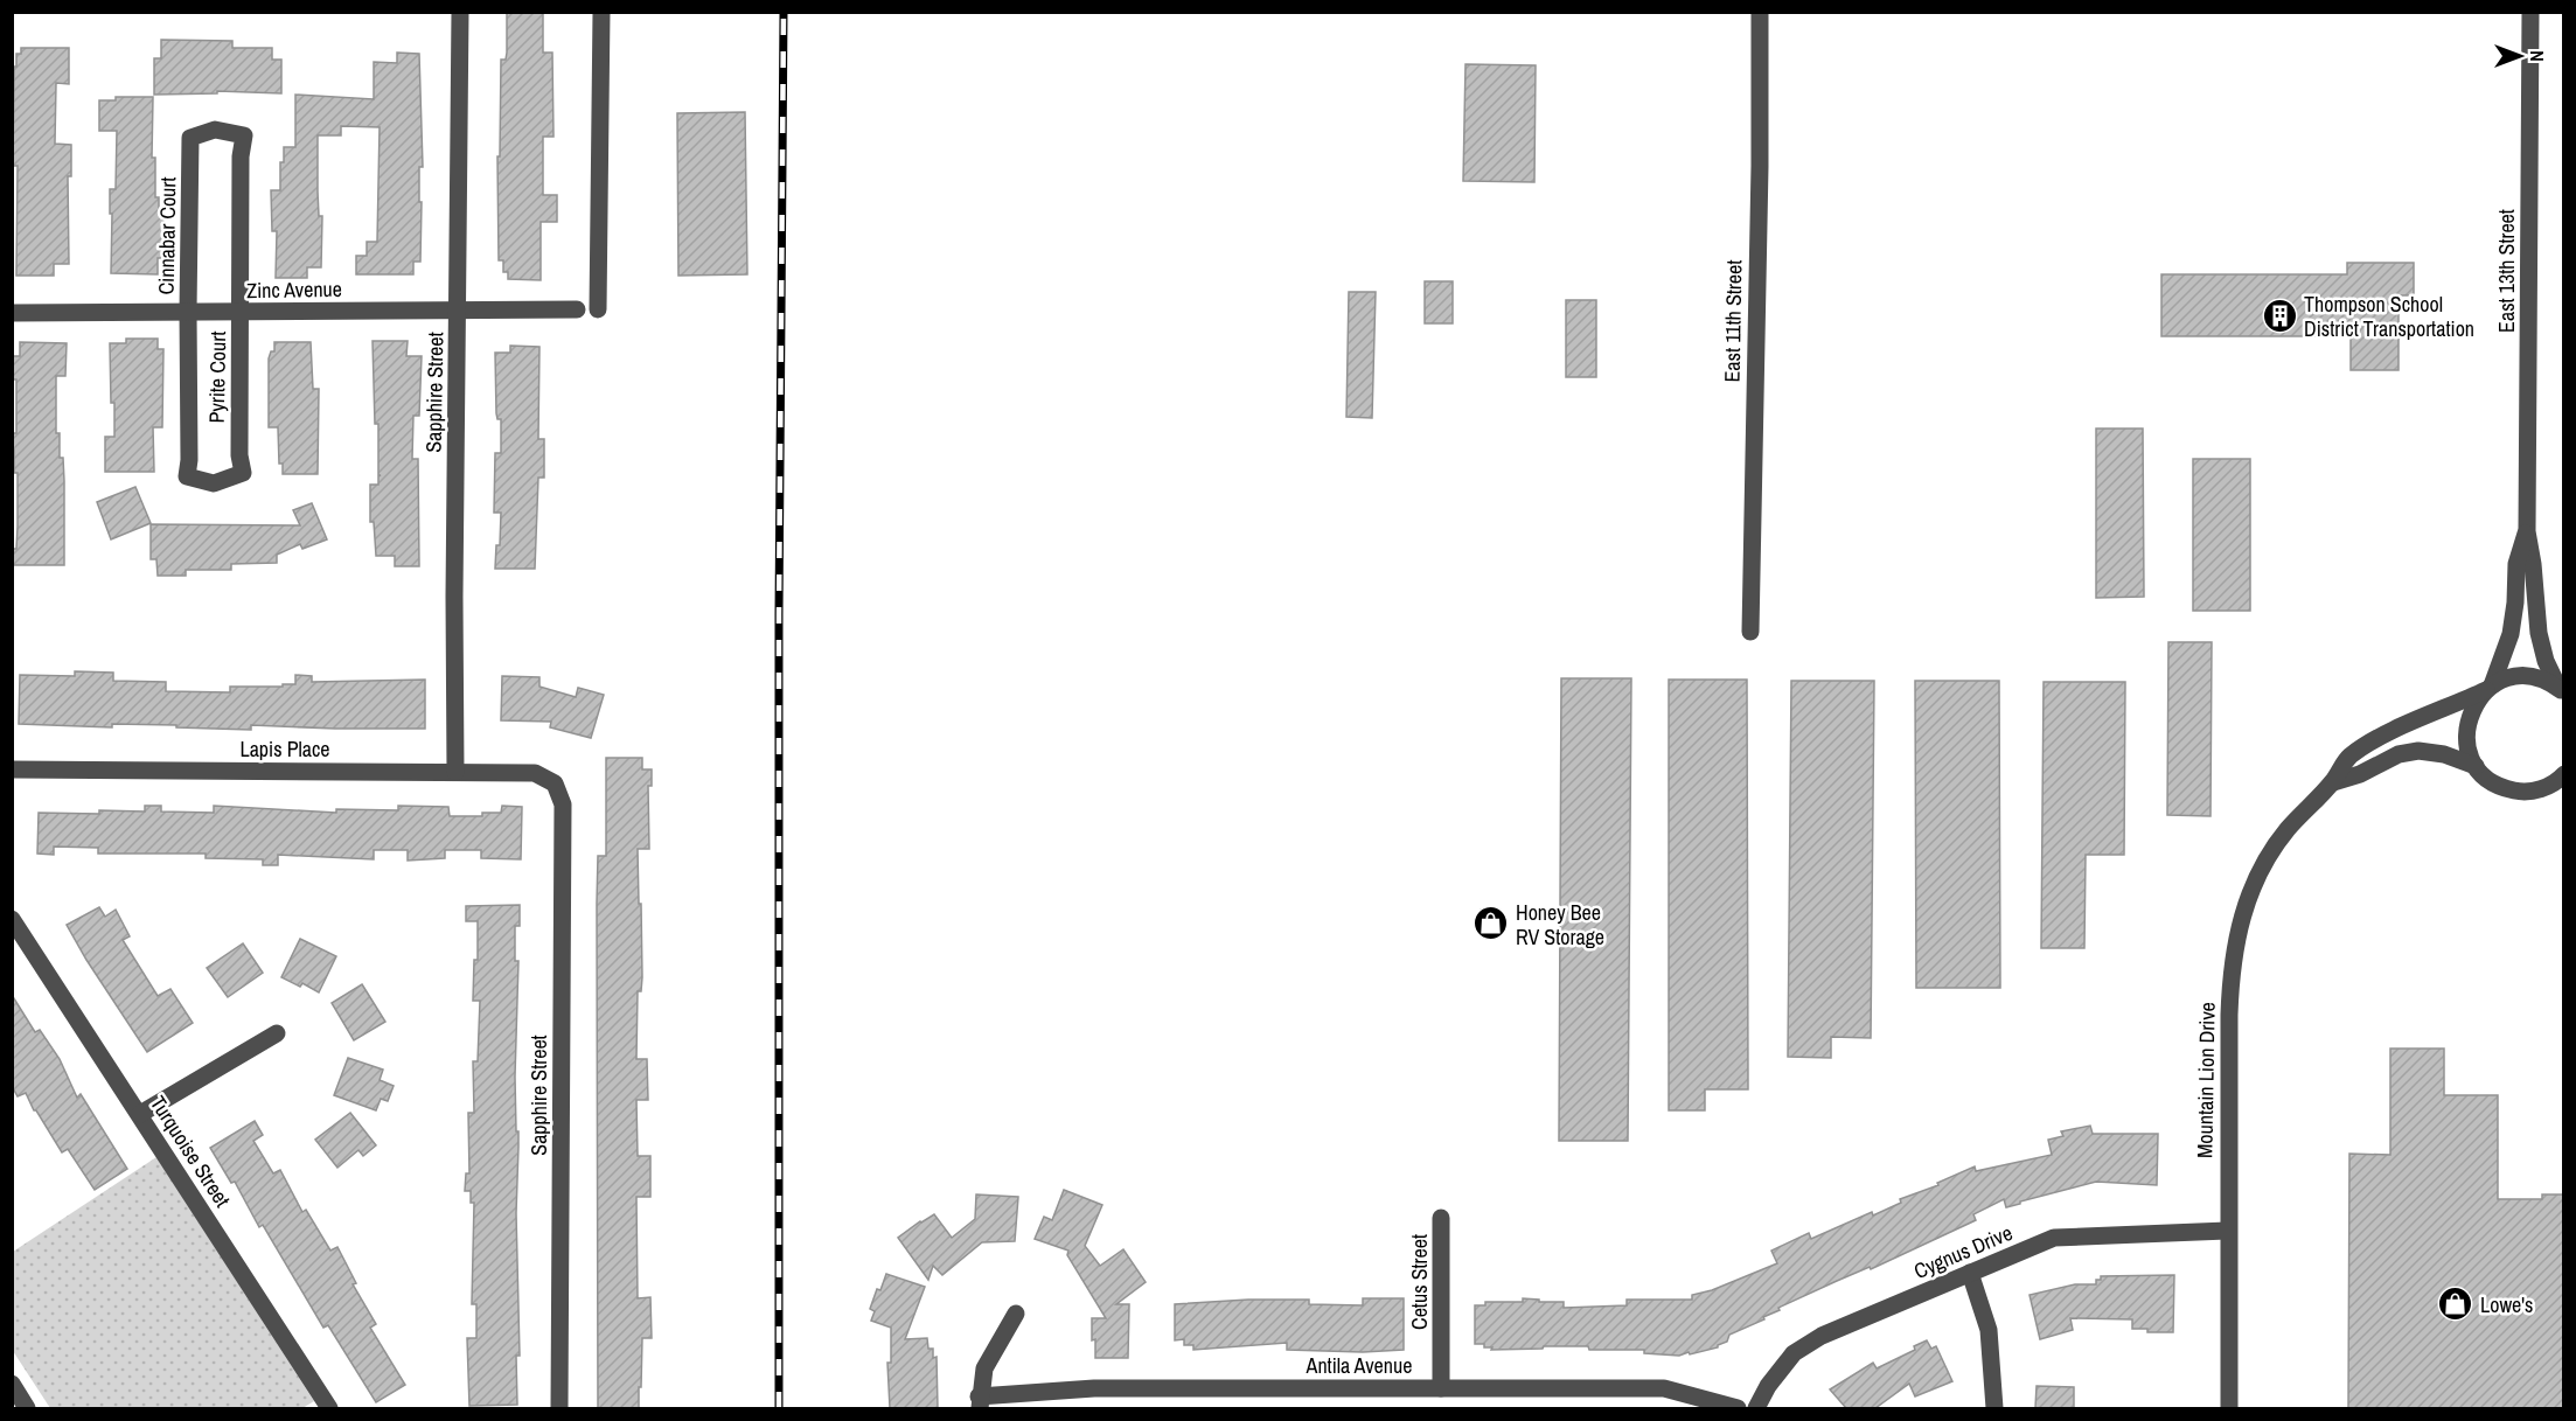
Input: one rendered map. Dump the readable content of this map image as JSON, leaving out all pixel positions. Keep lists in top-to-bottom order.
{
  "streets": {
    "street": [
      "Cinnabar Court",
      "East 13th Street",
      "Zinc Avenue",
      "East 11th Street",
      "Pyrite Court",
      "Sapphire Street",
      "Lapis Place",
      "Mountain Lion Drive",
      "Turquoise Street",
      "Cygnus Drive",
      "Cetus Street",
      "Antila Avenue"
    ]
  },
  "crossings": [
    ["Cinnabar Court", "Zinc Avenue"],
    ["Cinnabar Court", "Pyrite Court"],
    ["East 13th Street", "Mountain Lion Drive"],
    ["Zinc Avenue", "Pyrite Court"],
    ["Zinc Avenue", "Sapphire Street"],
    ["Sapphire Street", "Lapis Place"],
    ["Mountain Lion Drive", "Cygnus Drive"],
    ["Cetus Street", "Antila Avenue"]
  ],
  "places": {
    "building": ["Thompson School District Transportation"],
    "shop": ["Honey Bee RV Storage", "Lowe's"]
  },
  "north": "right"
}
